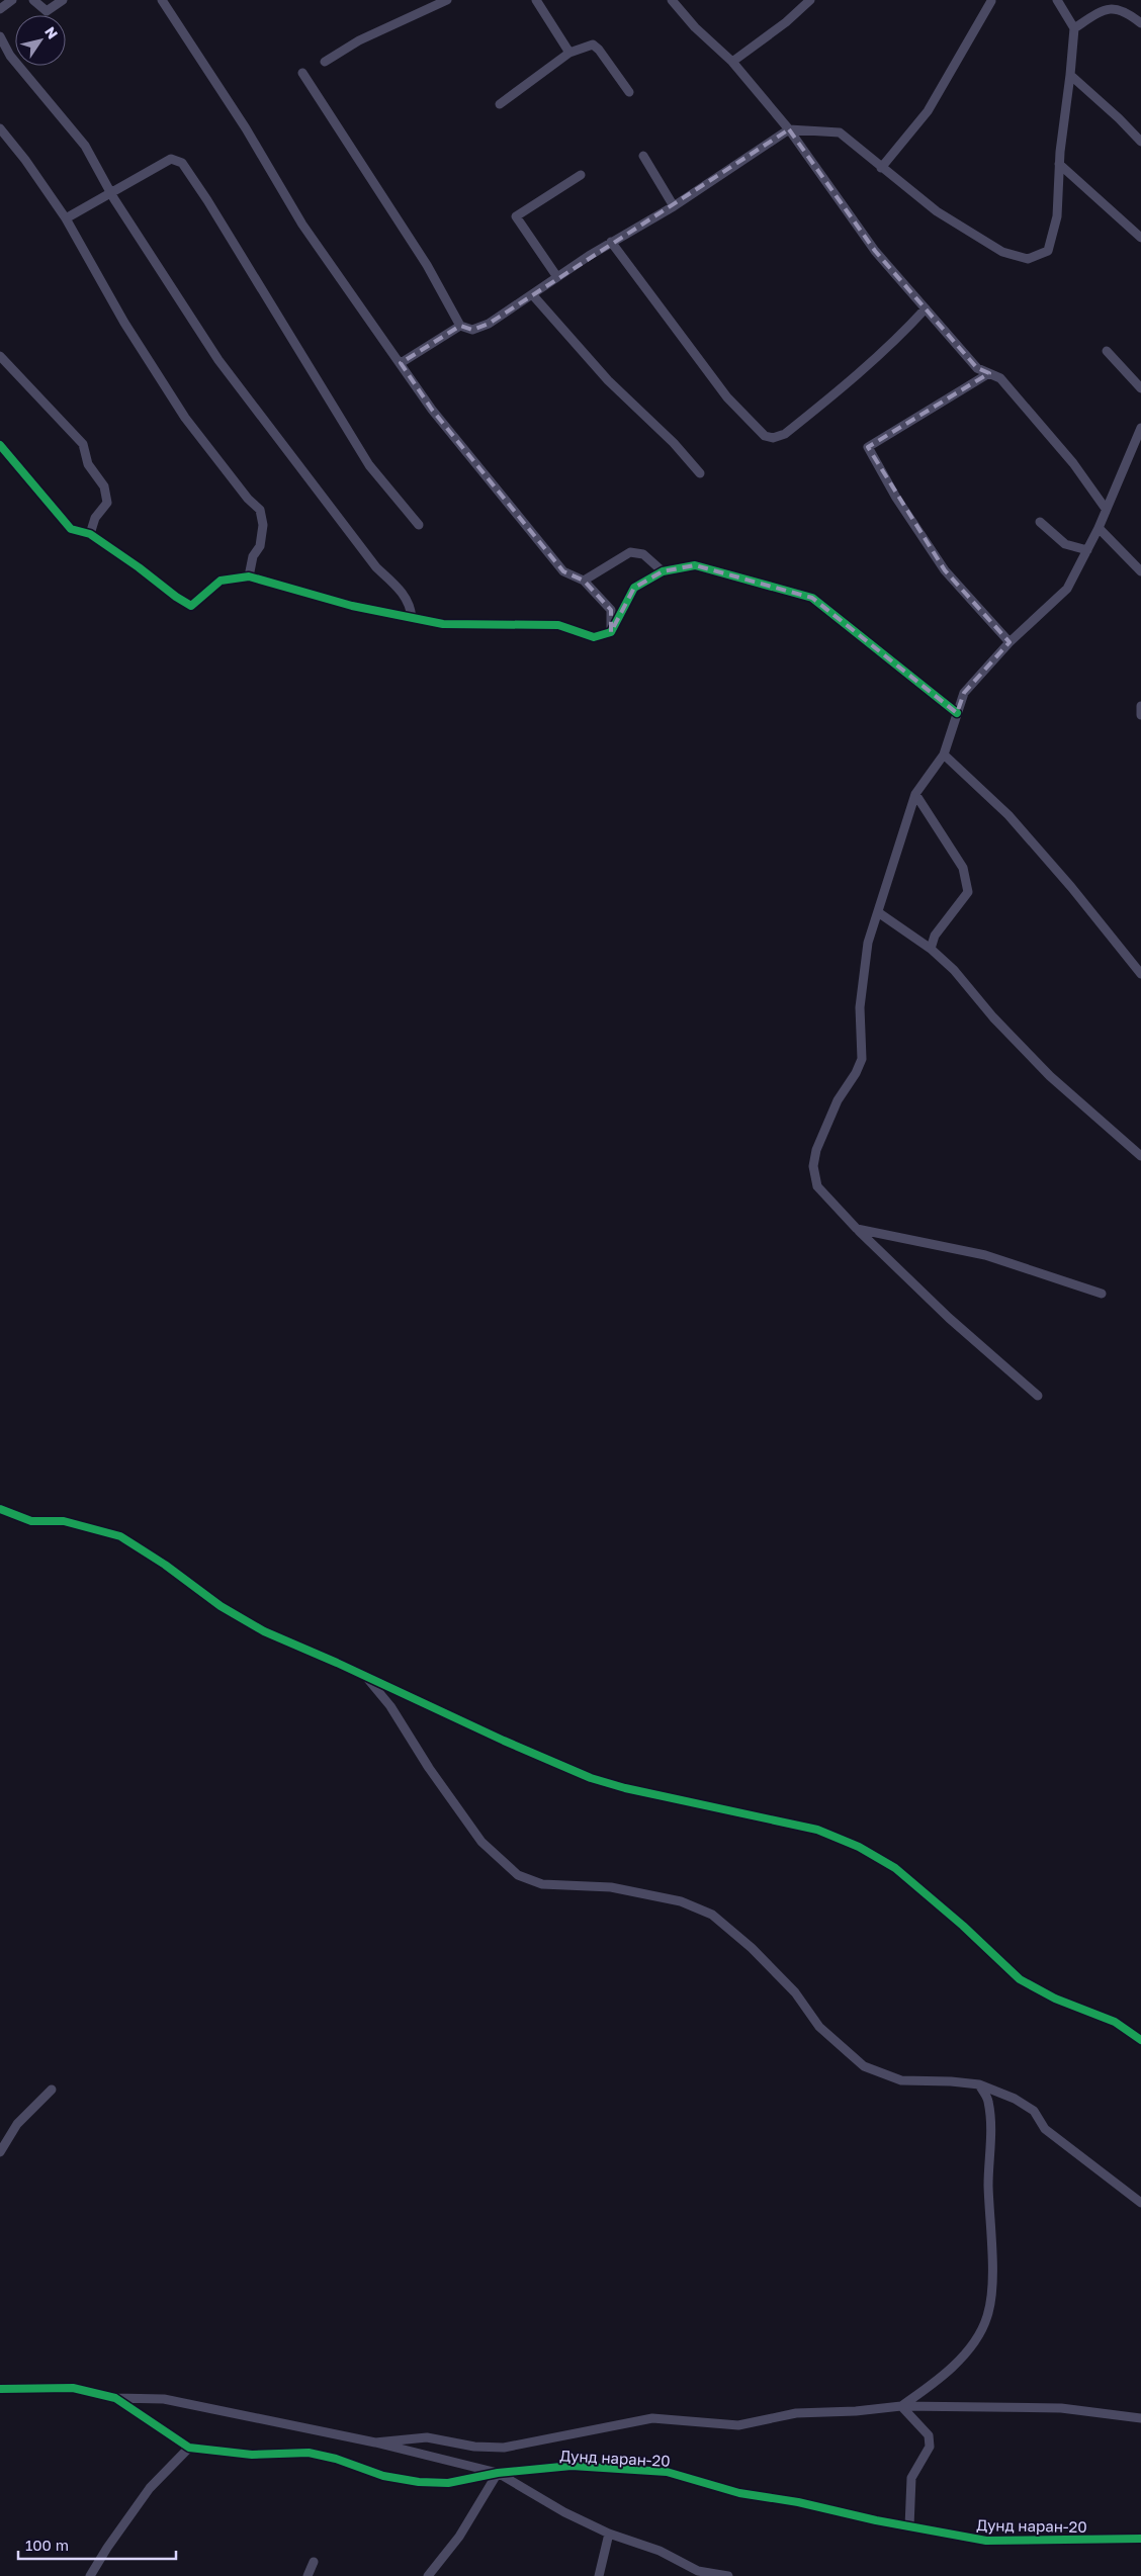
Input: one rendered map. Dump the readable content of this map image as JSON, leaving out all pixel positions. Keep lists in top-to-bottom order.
{
  "streets": {
    "street": ["Дунд наран-20"]
  },
  "scale_bar": "100 m",
  "north": "top right"
}
